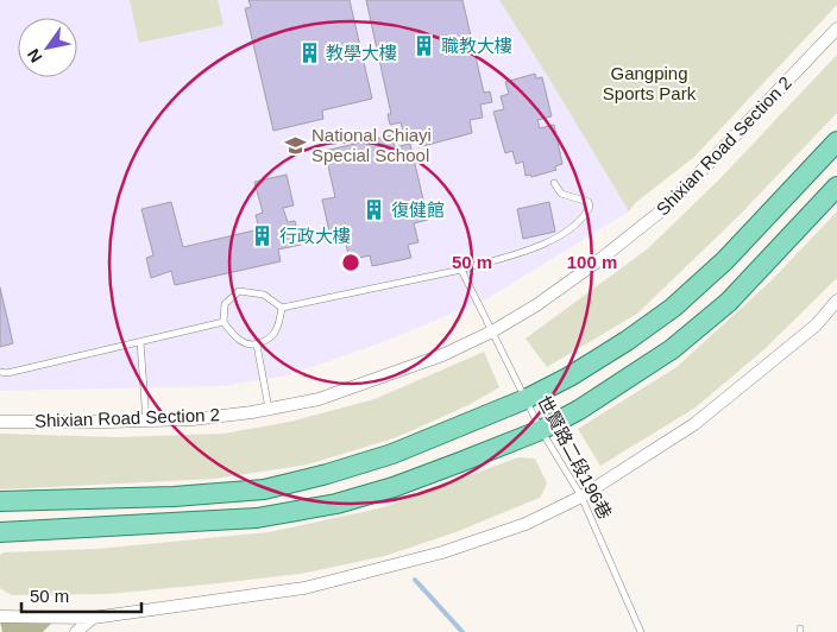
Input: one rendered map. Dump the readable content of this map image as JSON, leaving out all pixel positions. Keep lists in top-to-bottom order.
{
  "streets": {
    "street": ["Shixian Road Section 2"],
    "lane": ["世賢路二段196巷"]
  },
  "crossings": [
    ["Shixian Road Section 2", "世賢路二段196巷"]
  ],
  "parks": ["Gangping Sports Park"],
  "places": {
    "building": [
      "職教大樓",
      "教學大樓",
      "復健館",
      "行政大樓"
    ],
    "school or university": ["National Chiayi Special School"]
  },
  "scale_bar": "50 m",
  "north": "bottom left",
  "rings": ["50 m", "100 m"]
}
